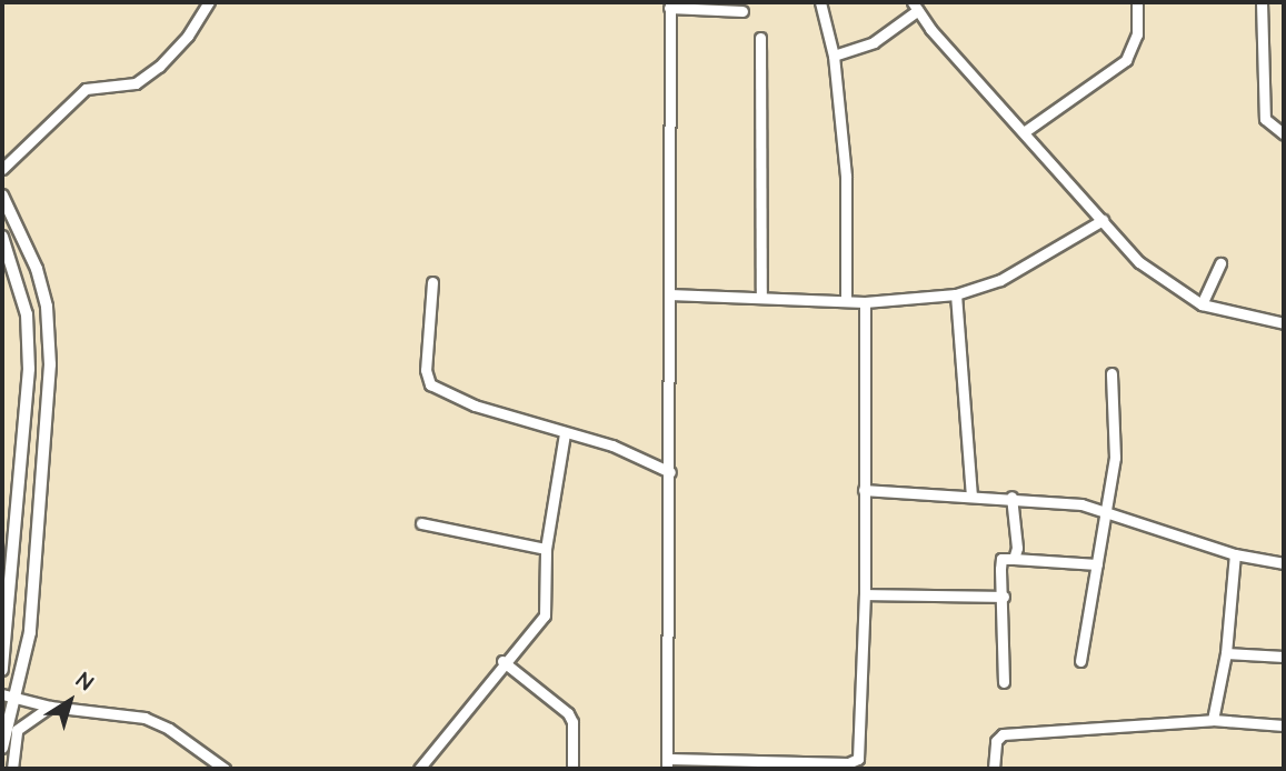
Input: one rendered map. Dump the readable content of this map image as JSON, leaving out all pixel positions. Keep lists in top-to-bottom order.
{
  "north": "top right"
}
